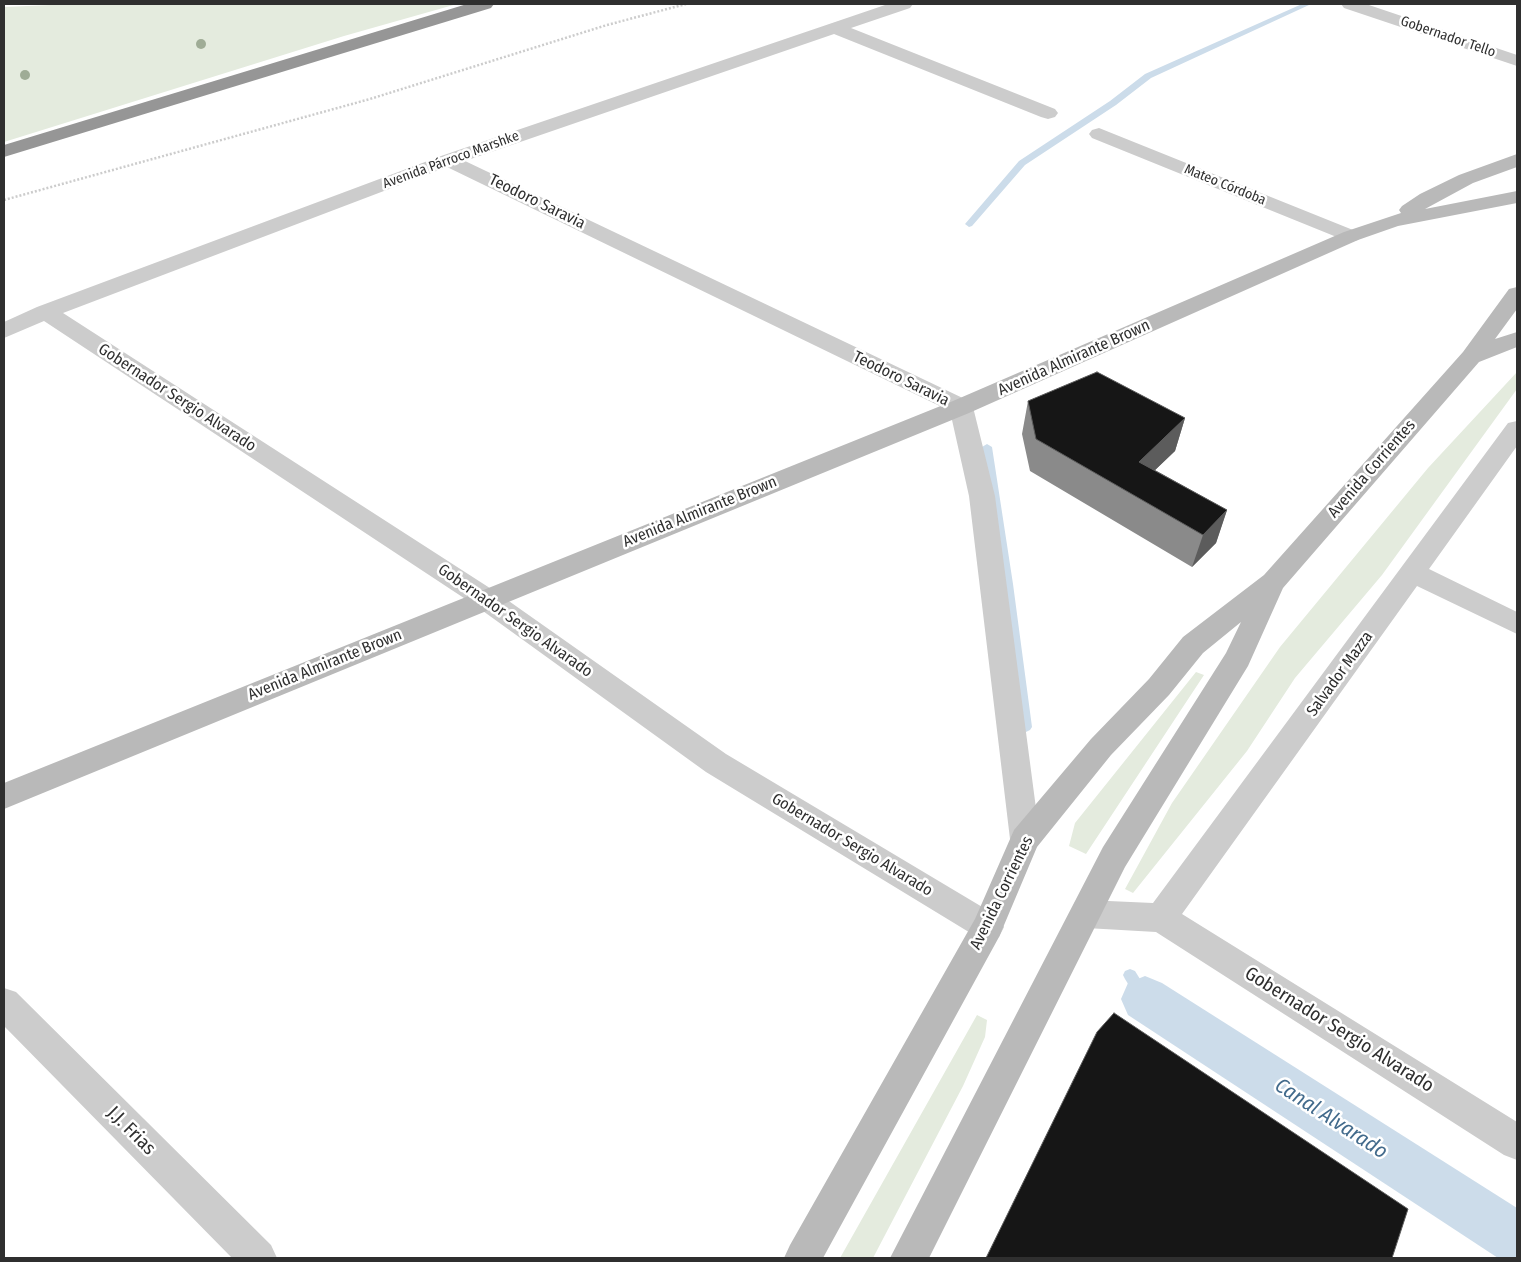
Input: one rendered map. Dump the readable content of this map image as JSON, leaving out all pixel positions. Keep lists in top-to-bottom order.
{
  "streets": {
    "street": [
      "Gobernador Tello",
      "Avenida Párroco Marshke",
      "Mateo Córdoba",
      "Teodoro Saravia",
      "Avenida Almirante Brown",
      "Gobernador Sergio Alvarado",
      "Avenida Corrientes",
      "Salvador Mazza",
      "J.J. Frias"
    ]
  },
  "crossings": [
    ["Avenida Párroco Marshke", "Teodoro Saravia"],
    ["Avenida Párroco Marshke", "Gobernador Sergio Alvarado"],
    ["Mateo Córdoba", "Avenida Almirante Brown"],
    ["Teodoro Saravia", "Avenida Almirante Brown"],
    ["Teodoro Saravia", "Avenida Corrientes"],
    ["Avenida Almirante Brown", "Gobernador Sergio Alvarado"],
    ["Gobernador Sergio Alvarado", "Avenida Corrientes"],
    ["Gobernador Sergio Alvarado", "Salvador Mazza"]
  ],
  "water": ["Canal Alvarado"]
}
